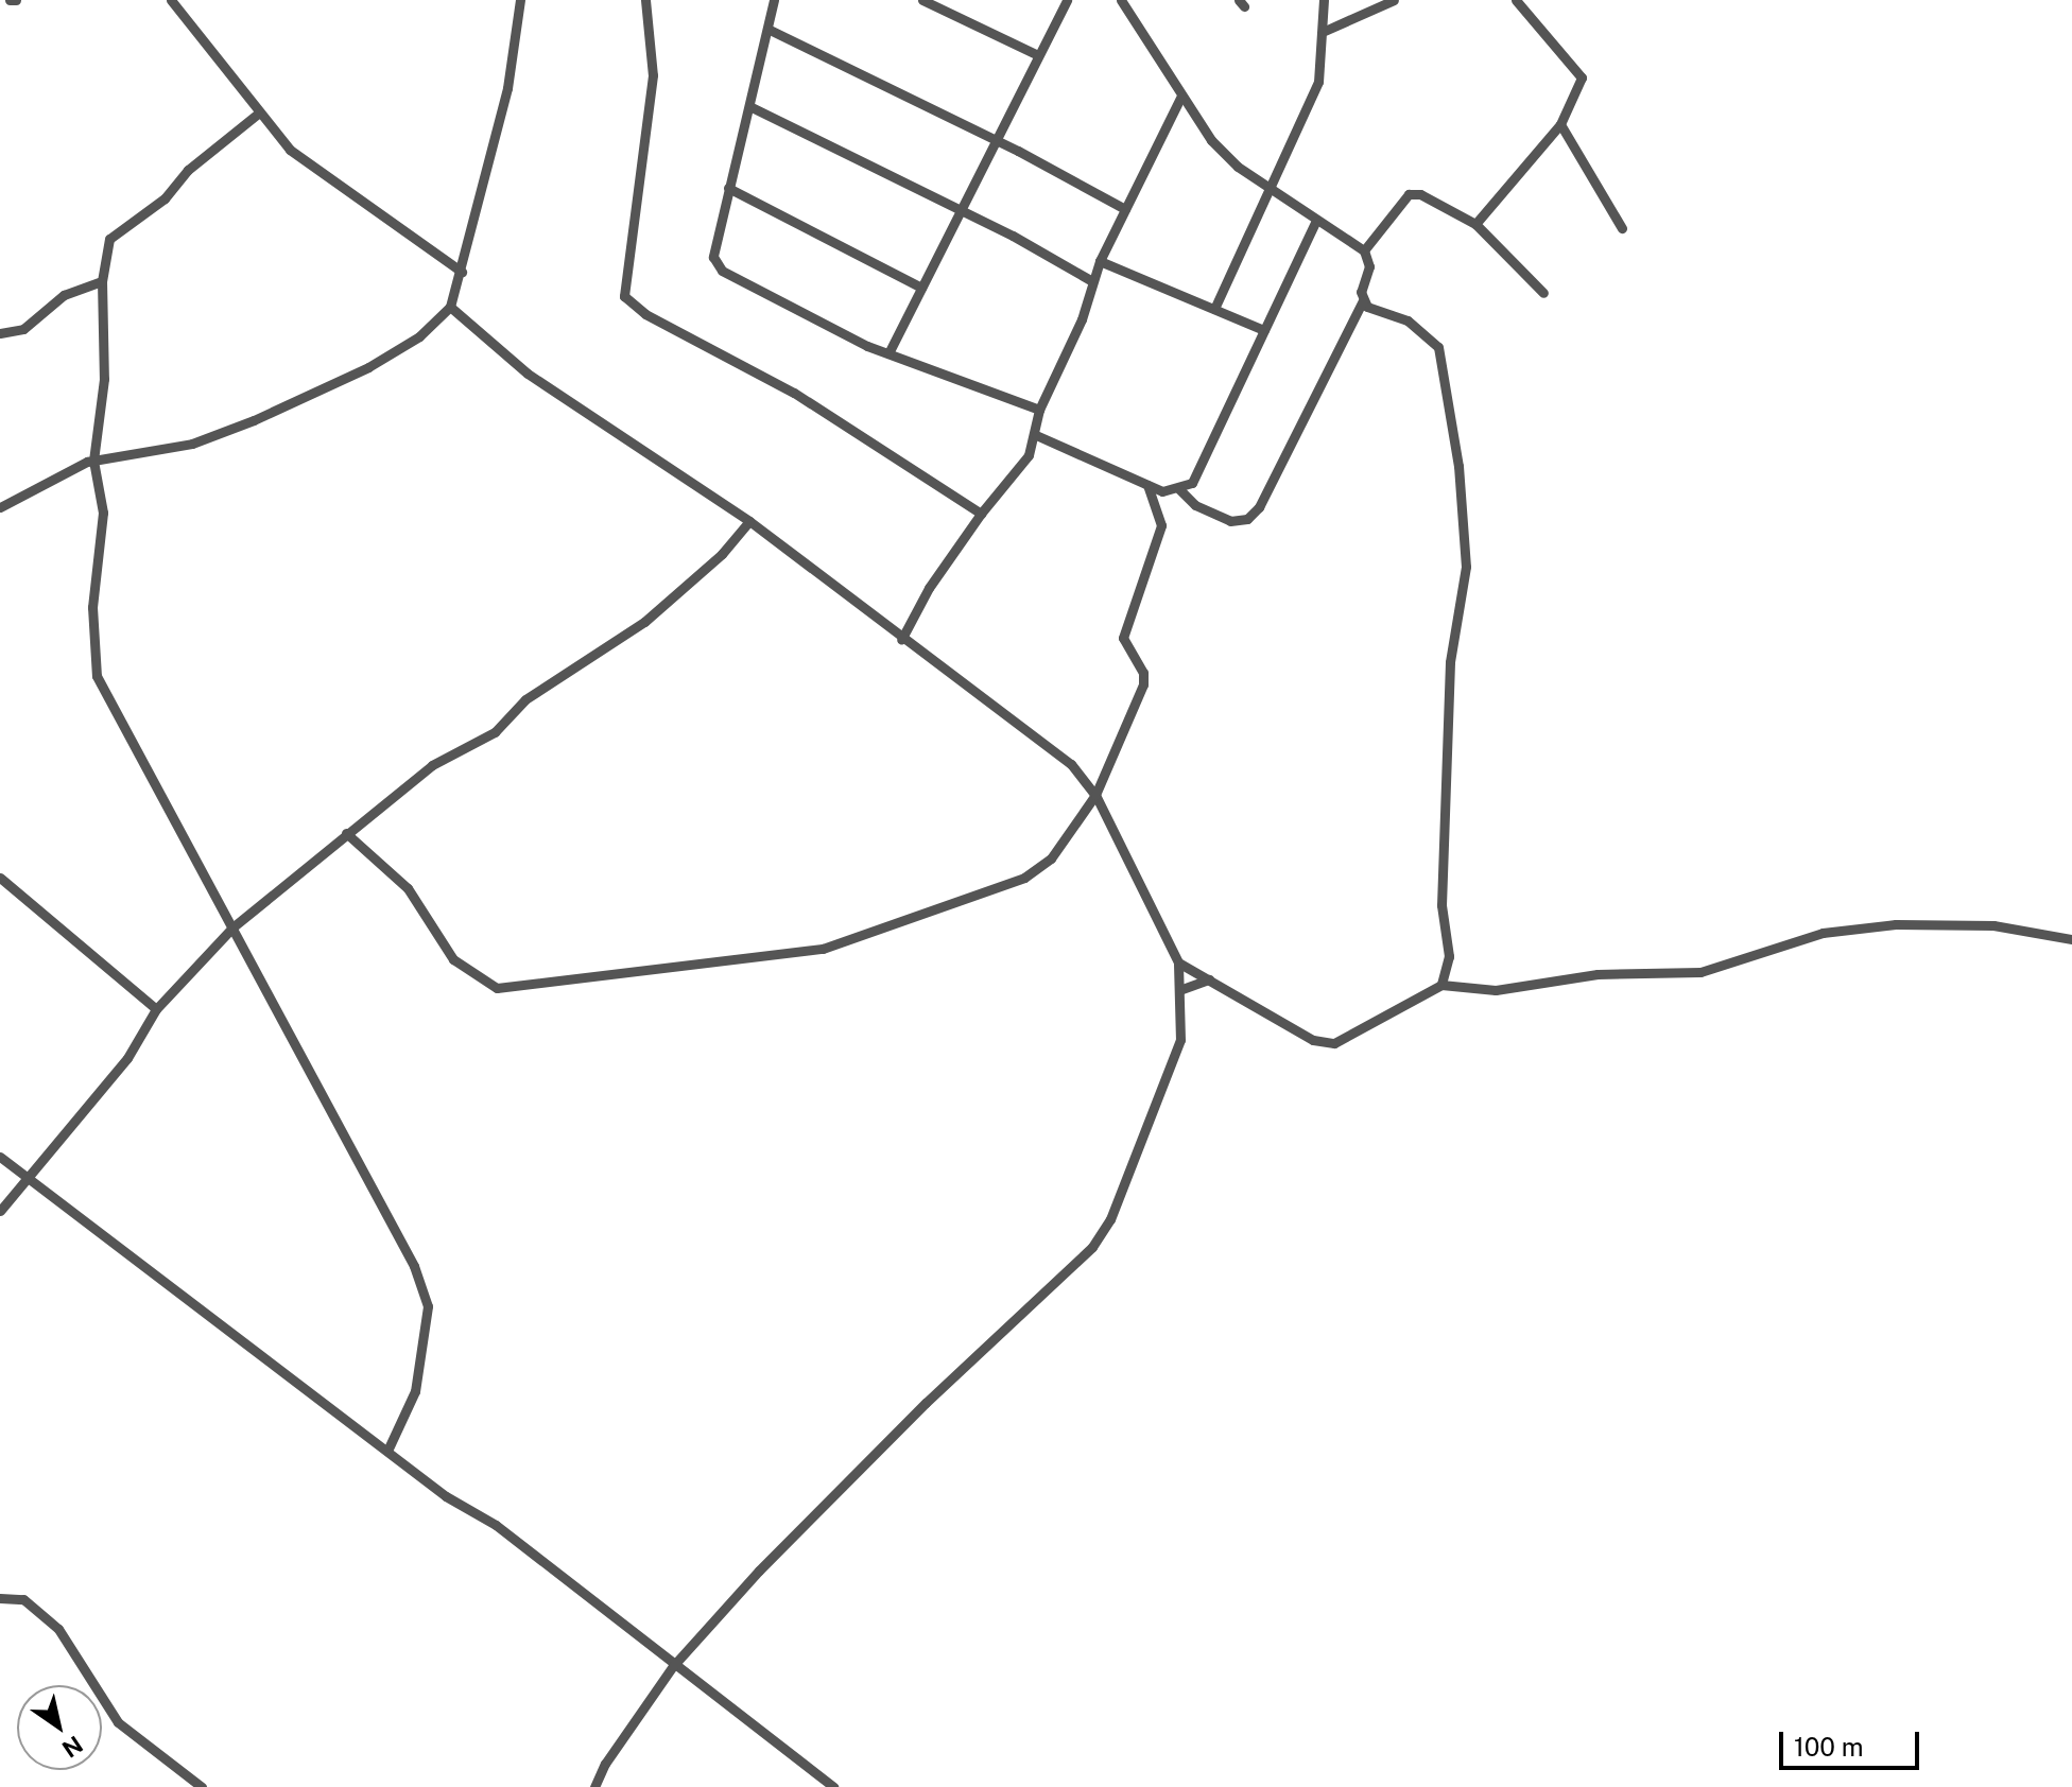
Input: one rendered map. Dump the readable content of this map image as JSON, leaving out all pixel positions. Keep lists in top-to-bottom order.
{
  "scale_bar": "100 m",
  "north": "bottom right"
}
